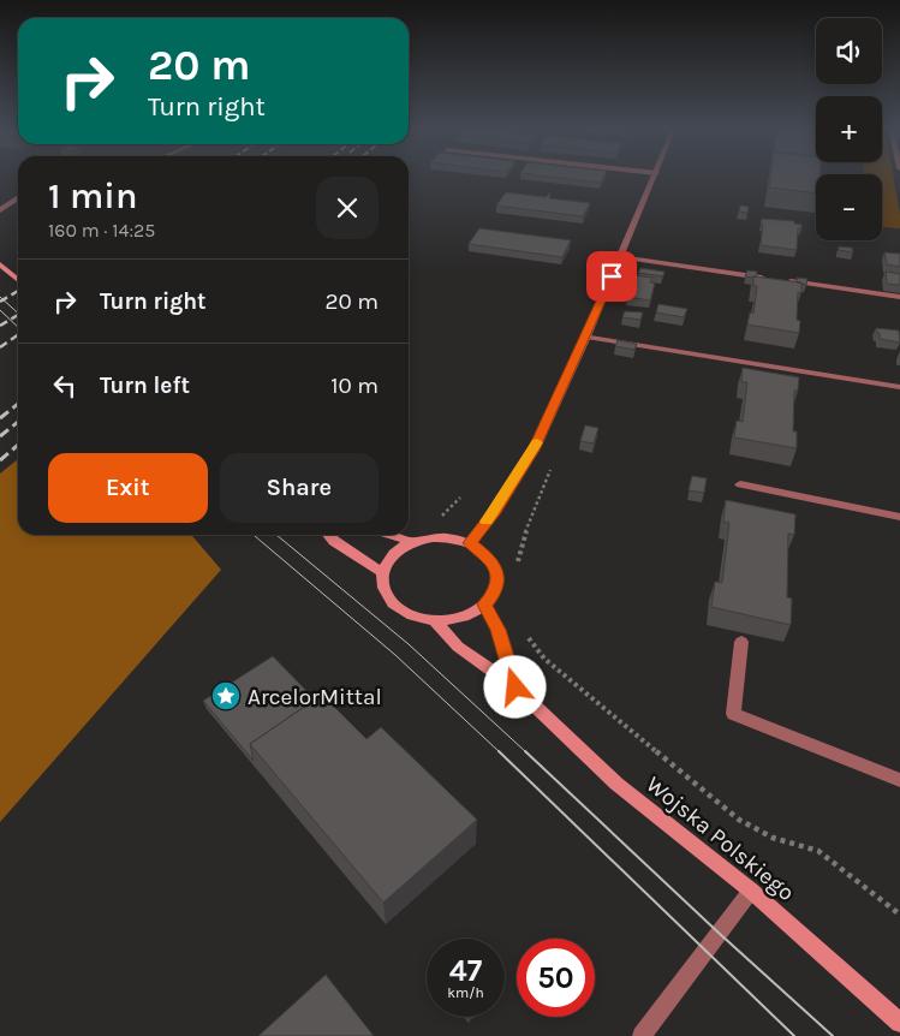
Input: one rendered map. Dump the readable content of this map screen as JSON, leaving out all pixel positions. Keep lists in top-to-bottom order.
{
  "streets": {
    "main road": ["Wojska Polskiego"]
  },
  "places": {
    "place": ["ArcelorMittal"]
  },
  "page": {
    "map_buttons": ["+", "−"],
    "turn": ["20 m", "Turn right"],
    "heading": ["1 min", "160 m · 14:25"],
    "list": [
      {
        "name": "Turn right",
        "value": "20 m"
      },
      {
        "name": "Turn left",
        "value": "10 m"
      }
    ],
    "buttons": ["Exit", "Share"],
    "speed": "47 km/h",
    "limit": "50"
  }
}
